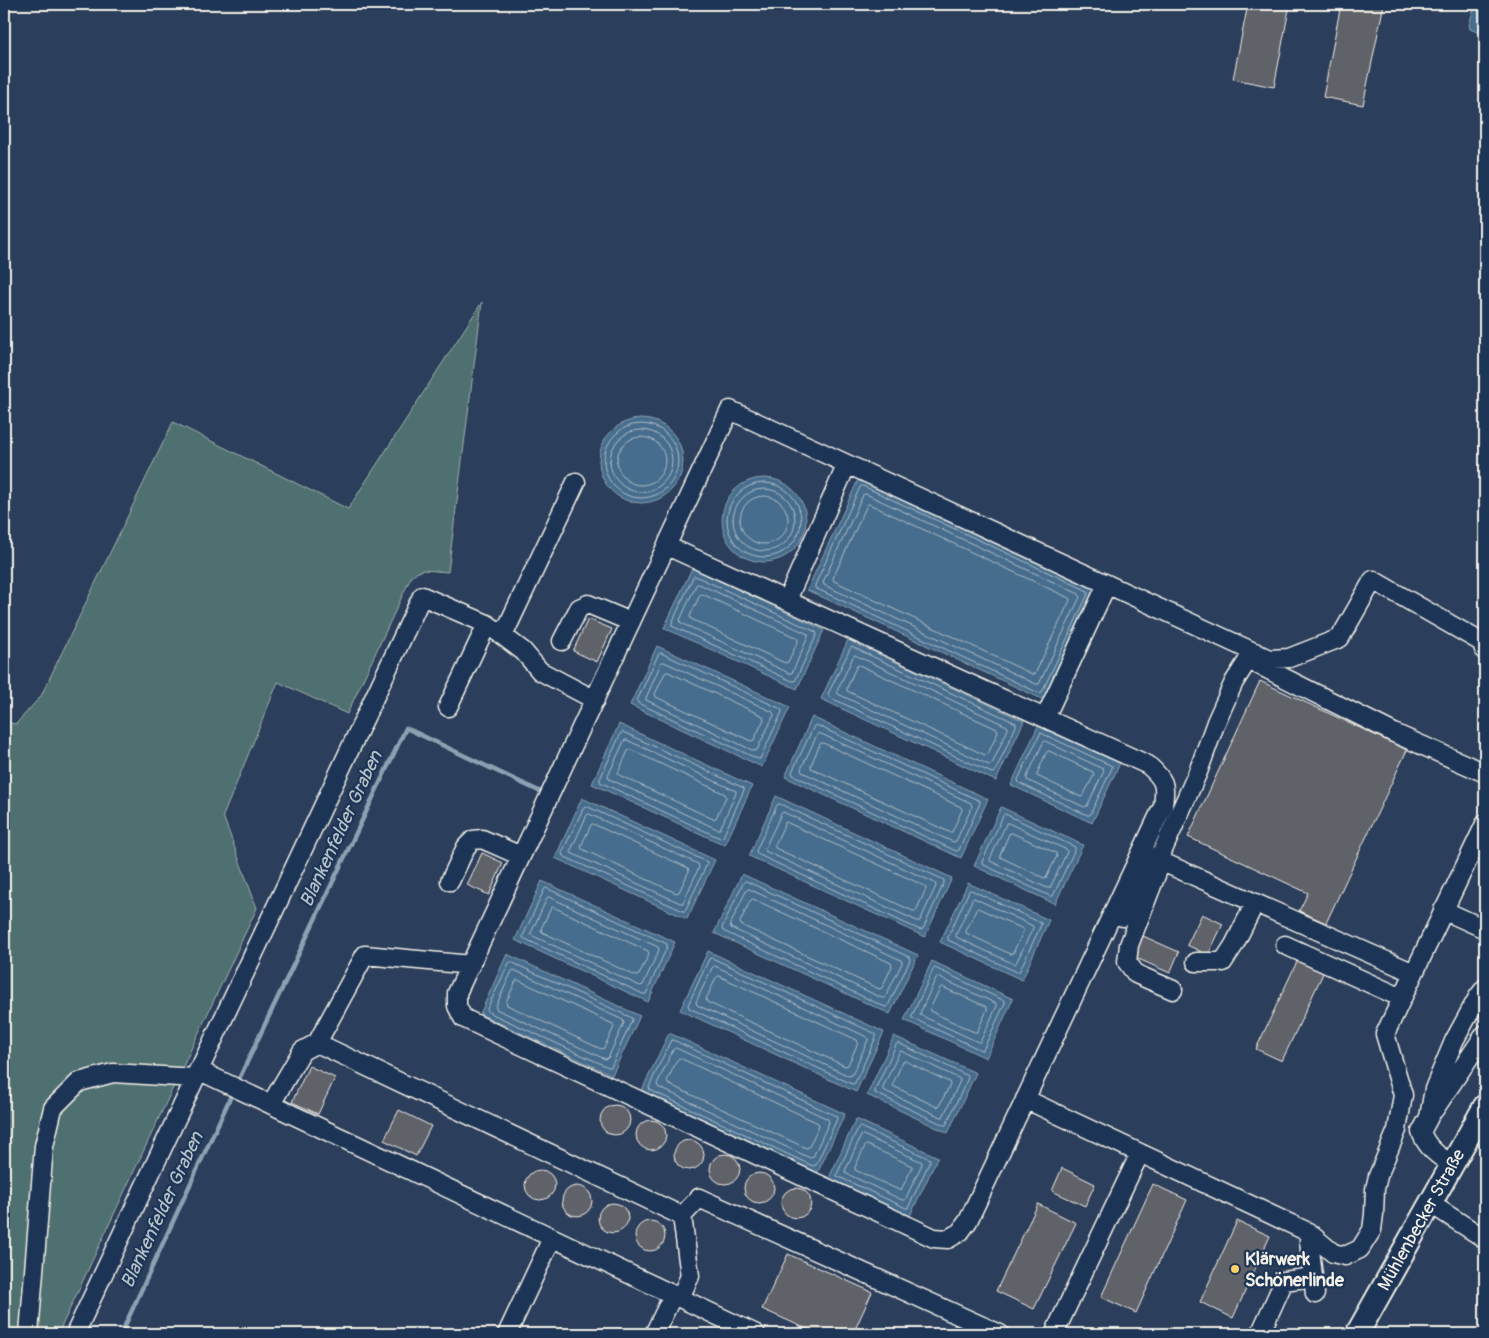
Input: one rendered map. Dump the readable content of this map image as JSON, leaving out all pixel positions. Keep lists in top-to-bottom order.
{
  "streets": {
    "main road": ["Mühlenbecker Straße"]
  },
  "water": ["Blankenfelder Graben"],
  "places": ["Klärwerk Schönerlinde"]
}
